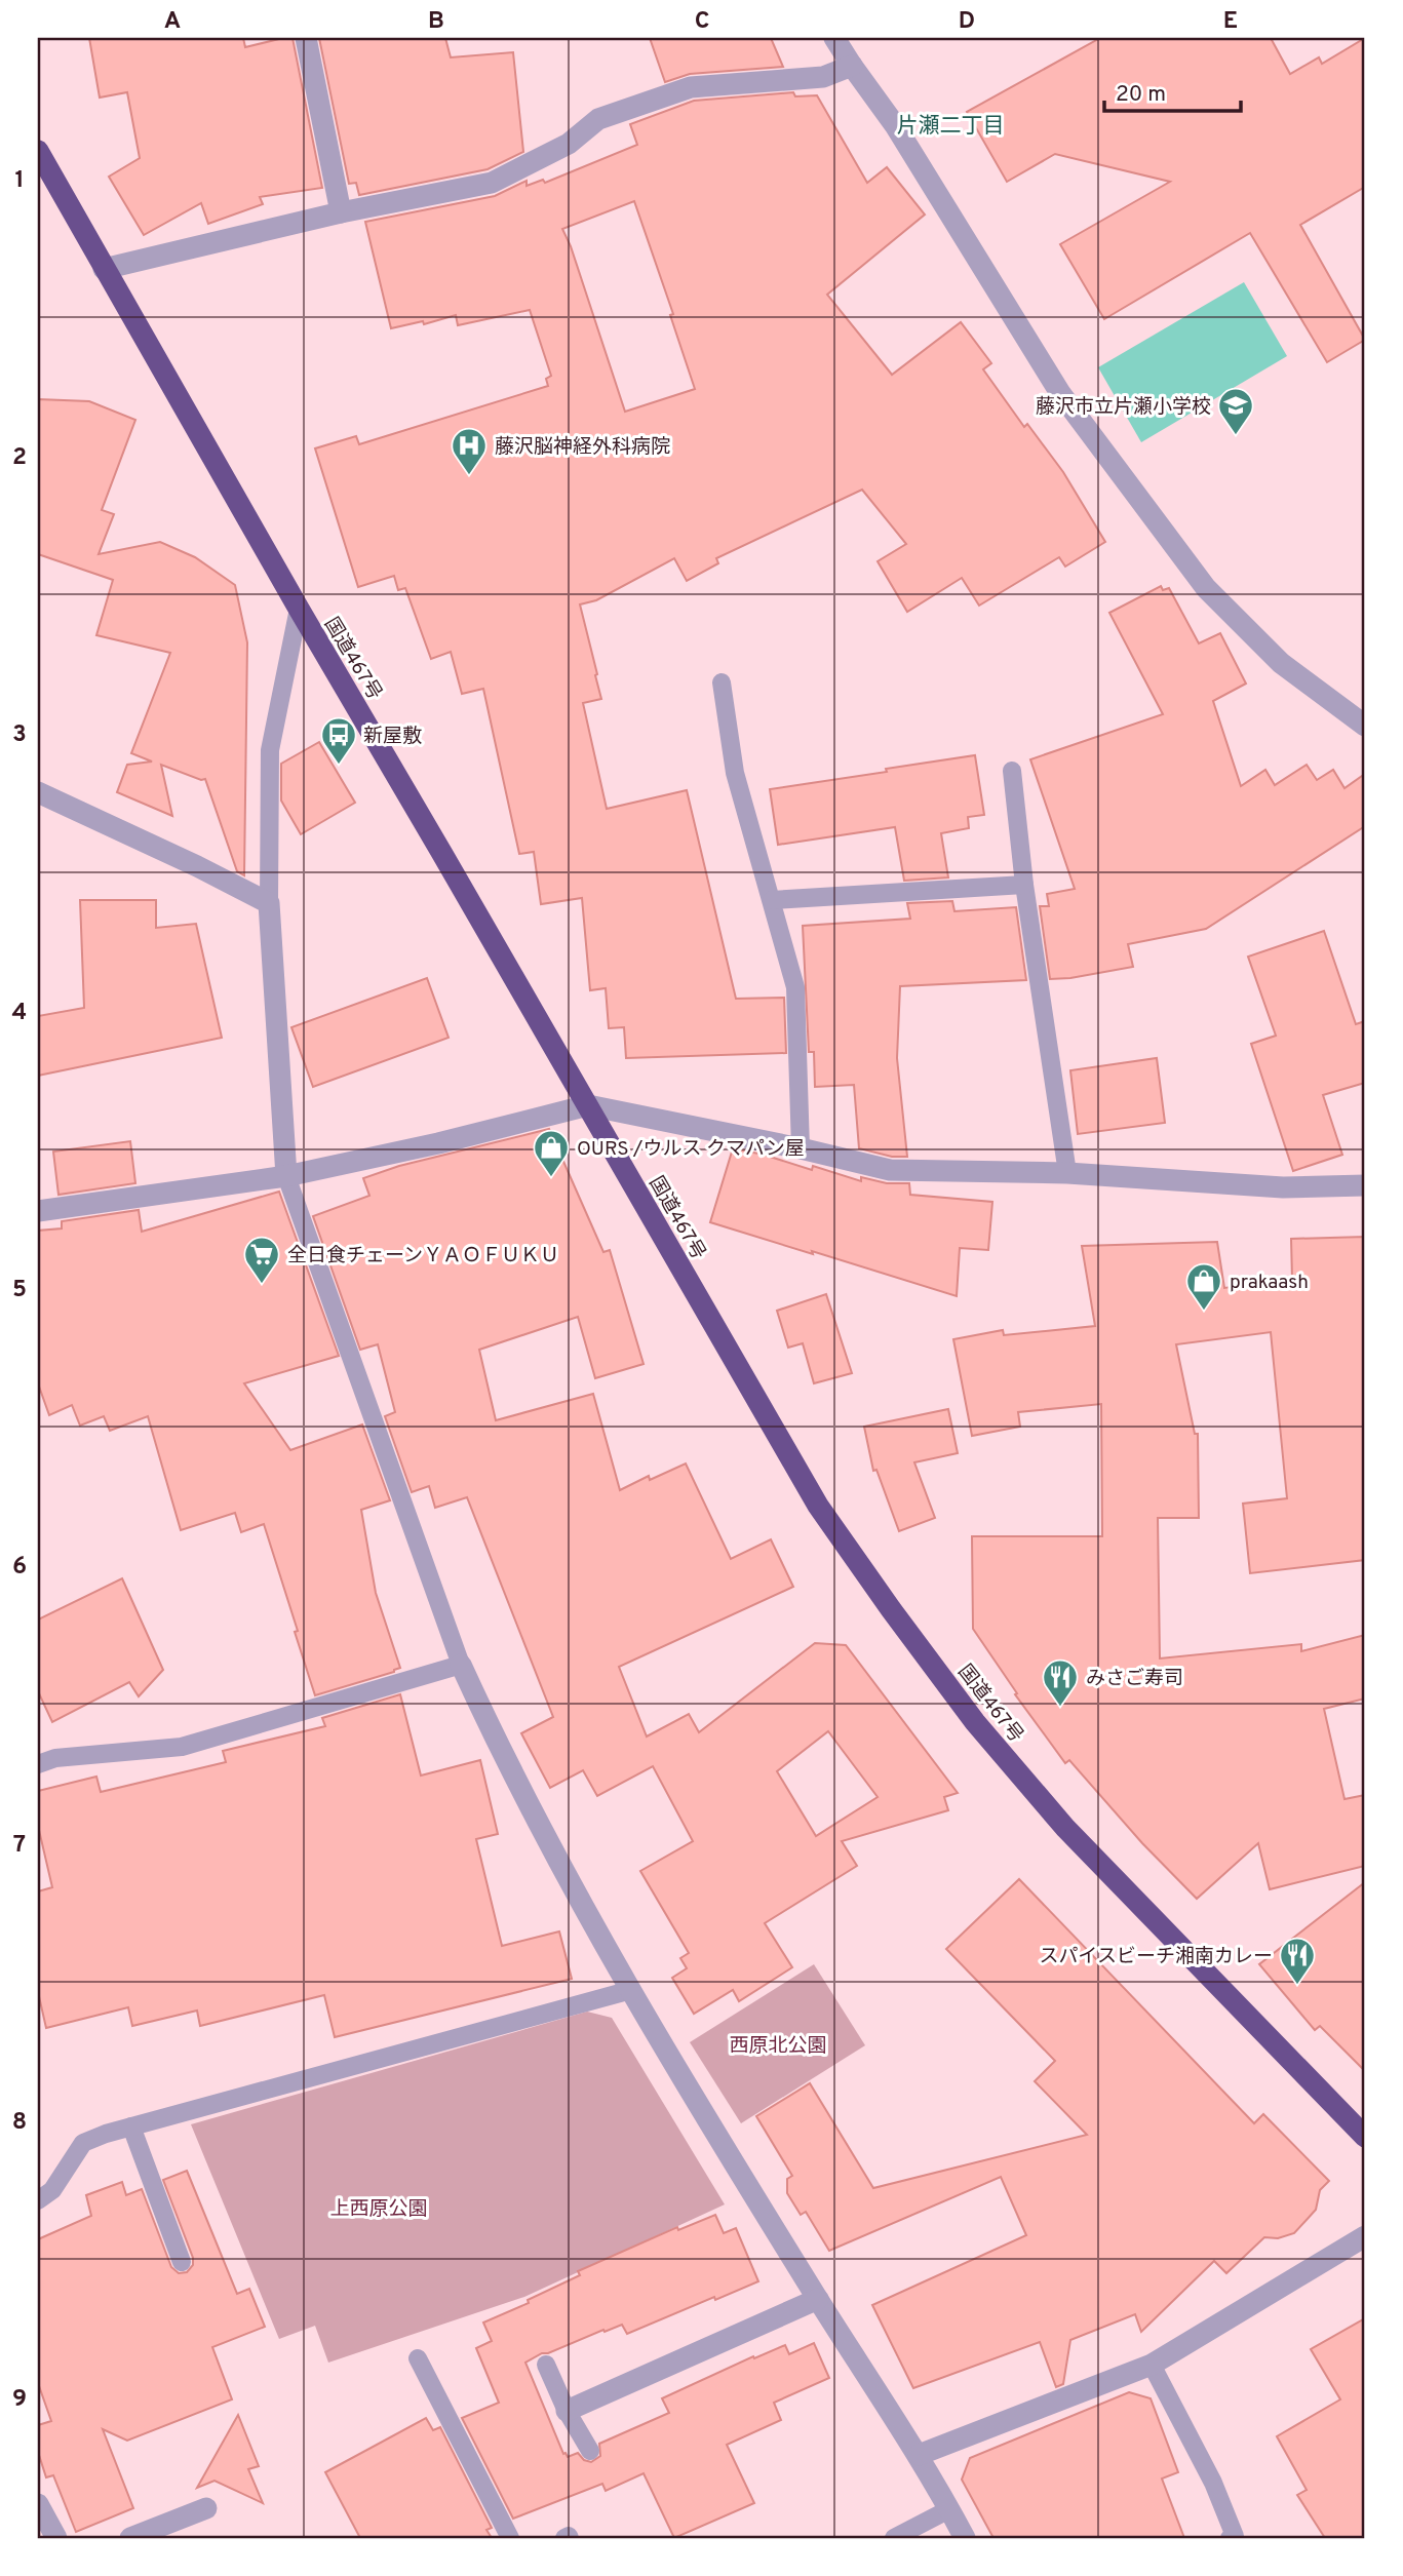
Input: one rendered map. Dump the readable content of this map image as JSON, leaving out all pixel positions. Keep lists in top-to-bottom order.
{
  "streets": {
    "highway": ["国道467号"]
  },
  "districts": ["片瀬二丁目"],
  "parks": ["西原北公園", "上西原公園"],
  "places": {
    "school or university": ["藤沢市立片瀬小学校"],
    "hospital": ["藤沢脳神経外科病院"],
    "bus stop": ["新屋敷"],
    "shop": ["OURS /ウルス クマパン屋", "prakaash"],
    "supermarket": ["全日食チェーンＹＡＯＦＵＫＵ"],
    "restaurant": ["みさご寿司", "スパイスビーチ湘南カレー"]
  },
  "scale_bar": "20 m",
  "grid": {
    "columns": [
      "A",
      "B",
      "C",
      "D",
      "E"
    ],
    "rows": [
      "1",
      "2",
      "3",
      "4",
      "5",
      "6",
      "7",
      "8",
      "9"
    ]
  }
}
